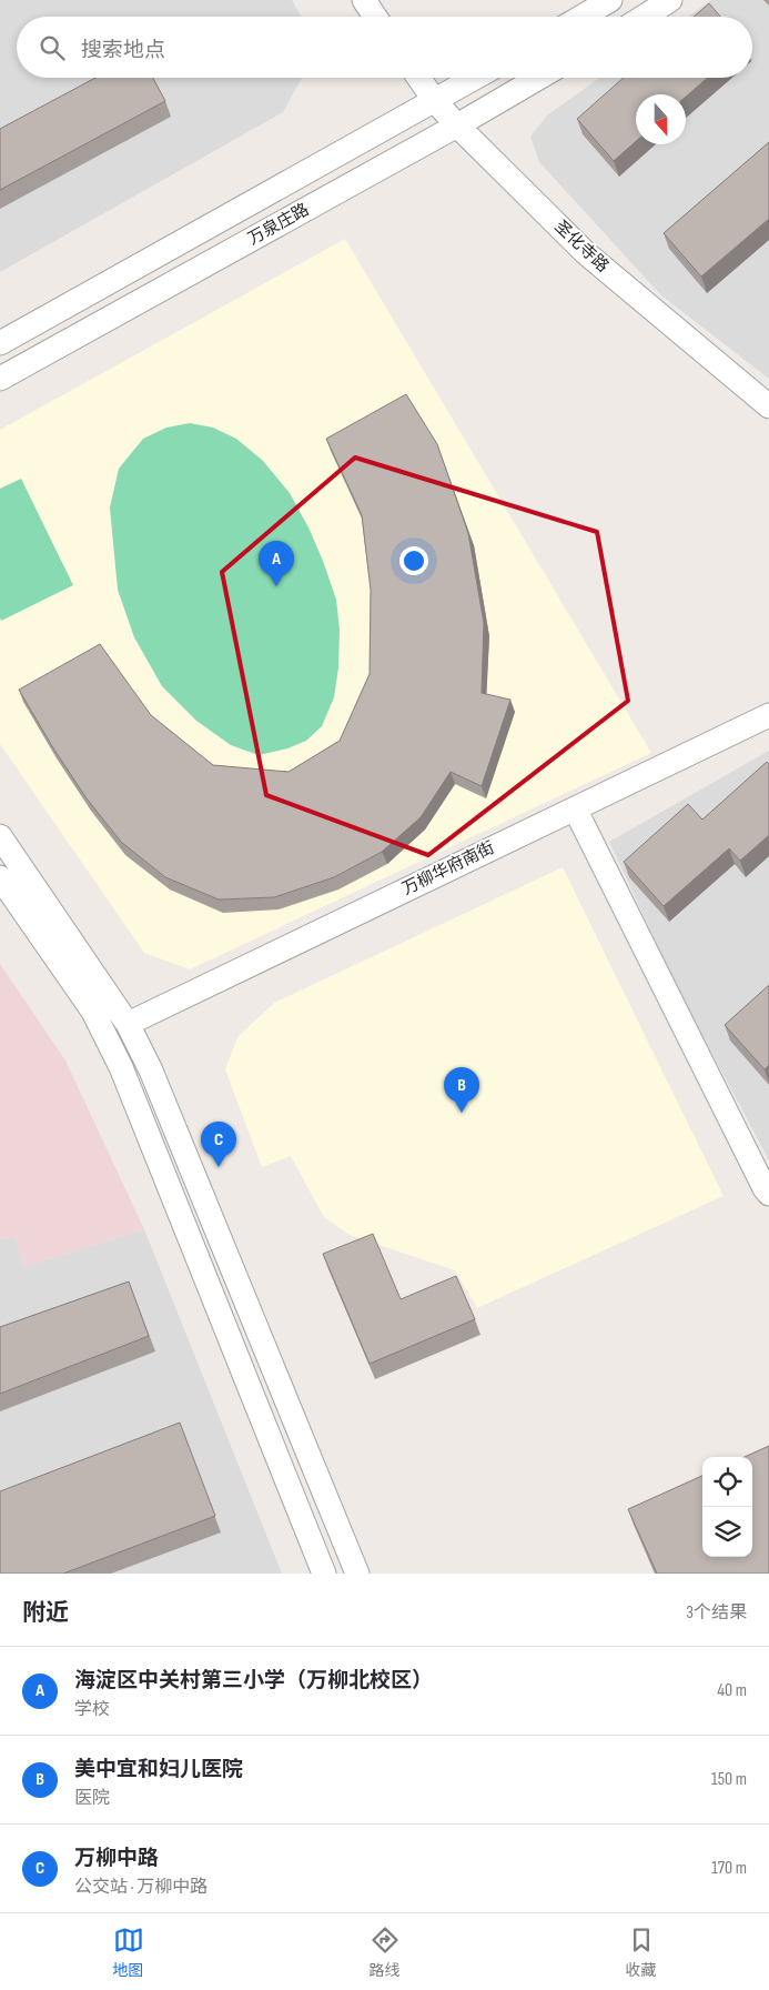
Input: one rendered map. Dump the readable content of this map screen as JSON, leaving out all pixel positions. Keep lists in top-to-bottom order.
{
  "streets": {
    "street": ["万泉庄路", "圣化寺路", "万柳华府南街"]
  },
  "crossings": [
    ["万泉庄路", "圣化寺路"]
  ],
  "north": "bottom",
  "page": {
    "search": "搜索地点",
    "pins": ["A", "B", "C"],
    "heading": ["附近", "3个结果"],
    "list": [
      {
        "mark": "A",
        "name": "海淀区中关村第三小学（万柳北校区）",
        "note": "学校",
        "value": "40 m"
      },
      {
        "mark": "B",
        "name": "美中宜和妇儿医院",
        "note": "医院",
        "value": "150 m"
      },
      {
        "mark": "C",
        "name": "万柳中路",
        "note": "公交站 · 万柳中路",
        "value": "170 m"
      }
    ],
    "nav": ["地图", "路线", "收藏"]
  }
}
